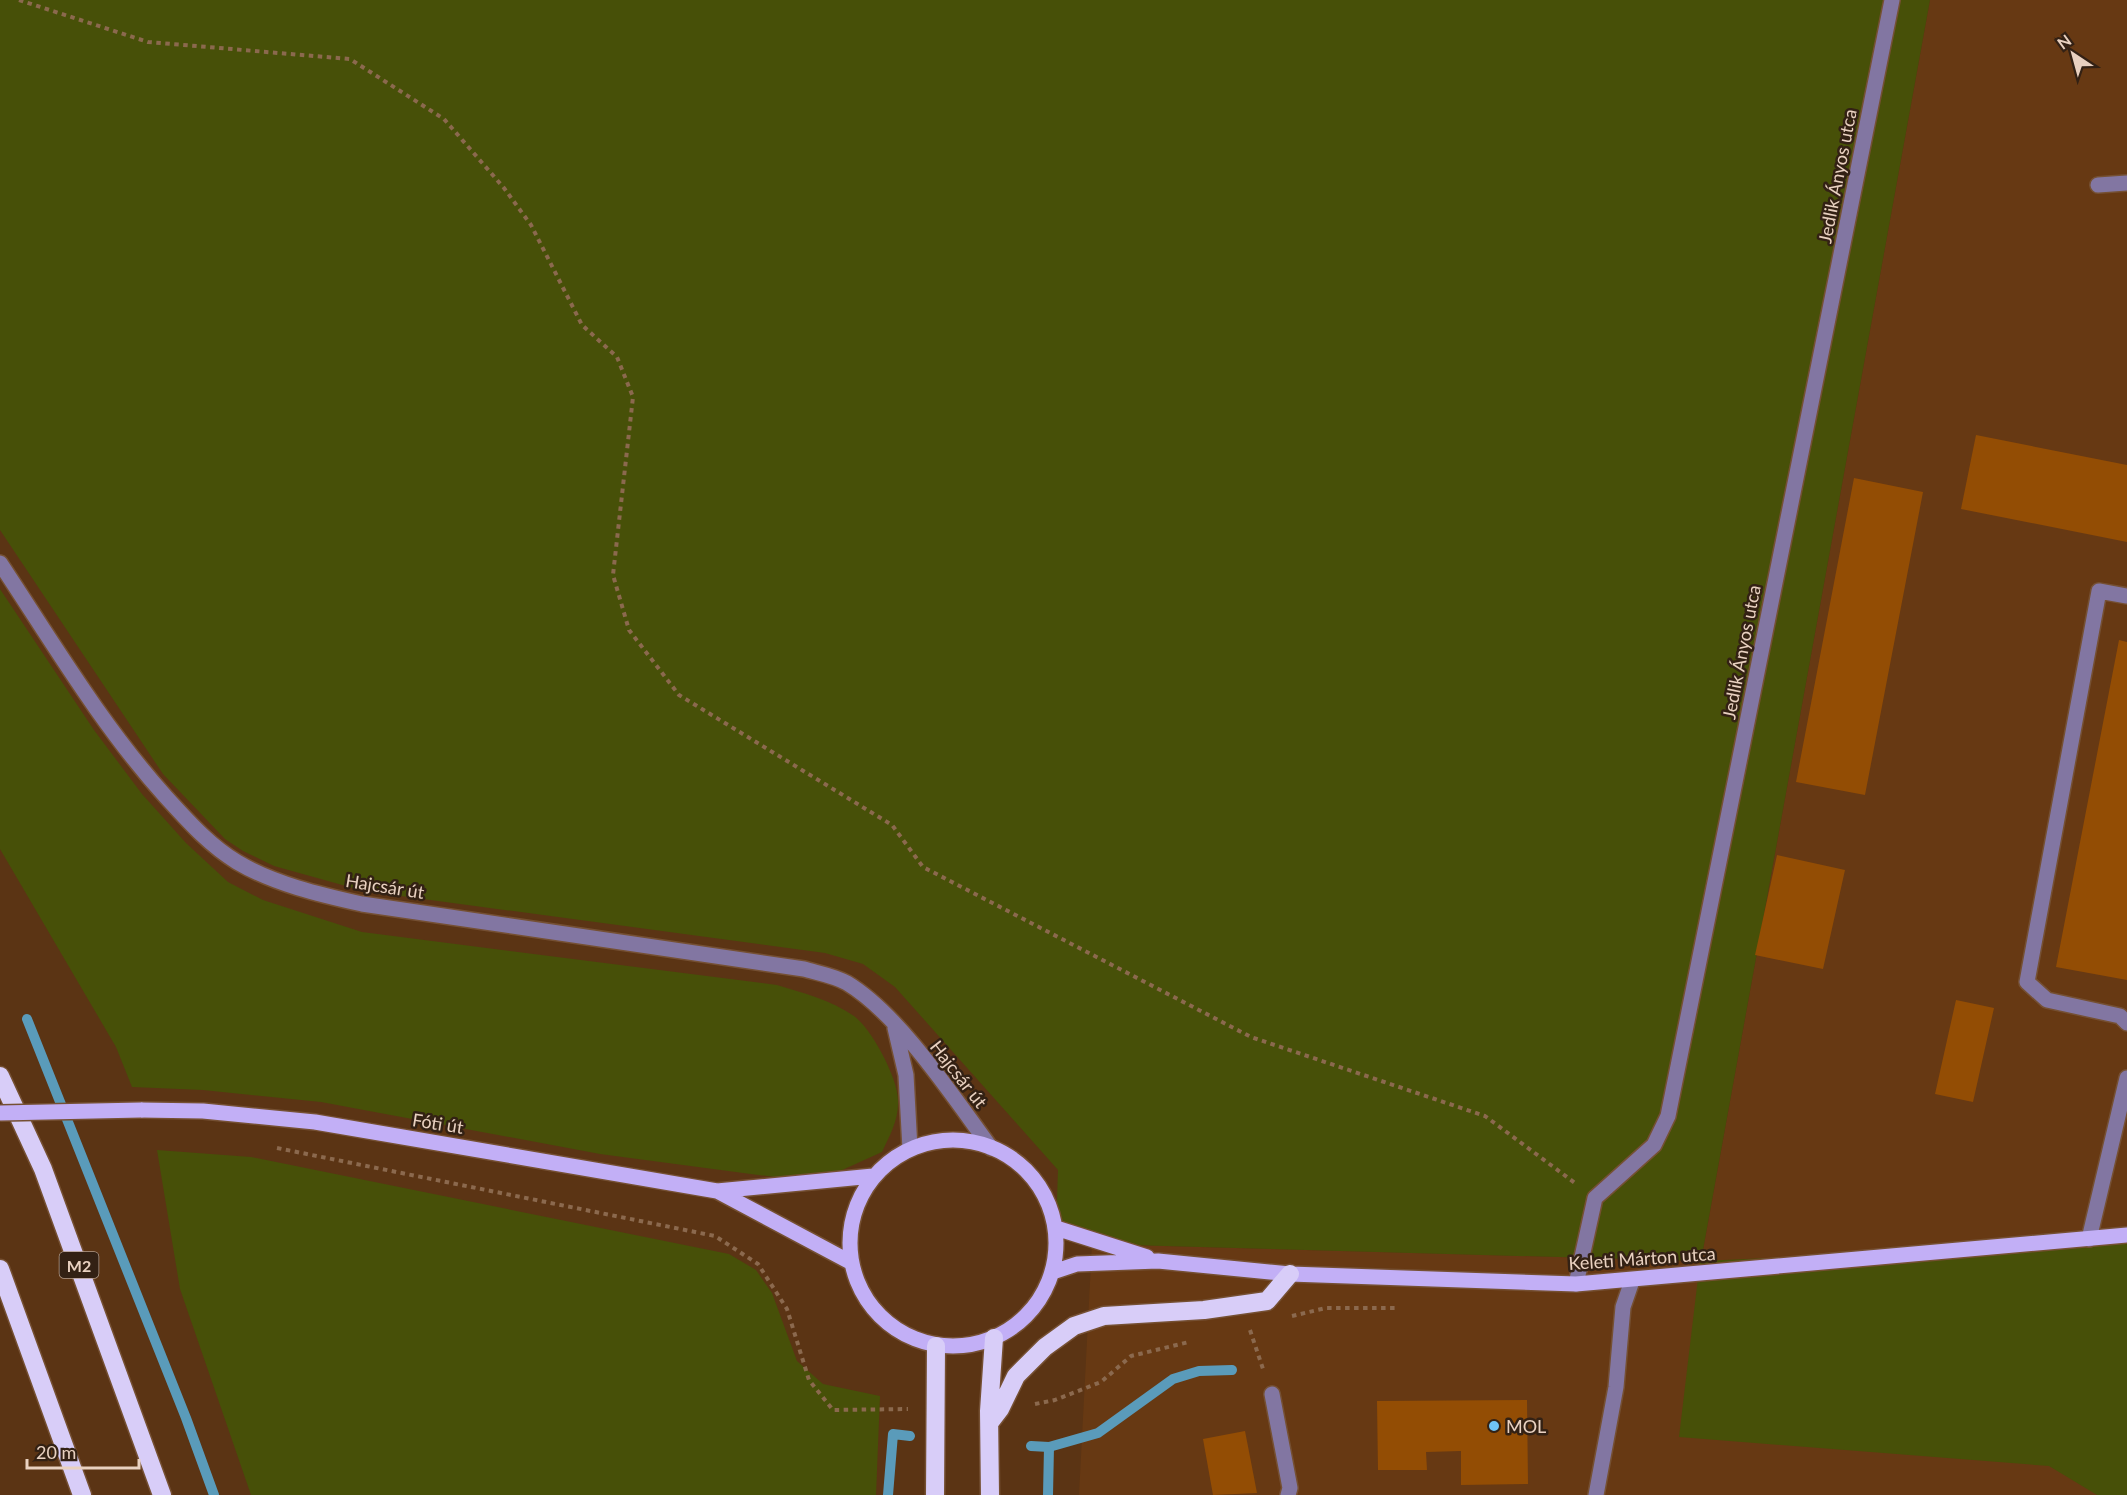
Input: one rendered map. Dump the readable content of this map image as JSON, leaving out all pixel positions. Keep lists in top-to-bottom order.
{
  "streets": {
    "highway": ["M2"],
    "main road": ["Fóti út", "Keleti Márton utca"],
    "street": ["Jedlik Ányos utca", "Hajcsár út"]
  },
  "crossings": [
    ["Hajcsár út", "Fóti út"],
    ["Hajcsár út", "Keleti Márton utca"],
    ["Fóti út", "Keleti Márton utca"]
  ],
  "places": ["MOL"],
  "scale_bar": "20 m",
  "north": "top left"
}
